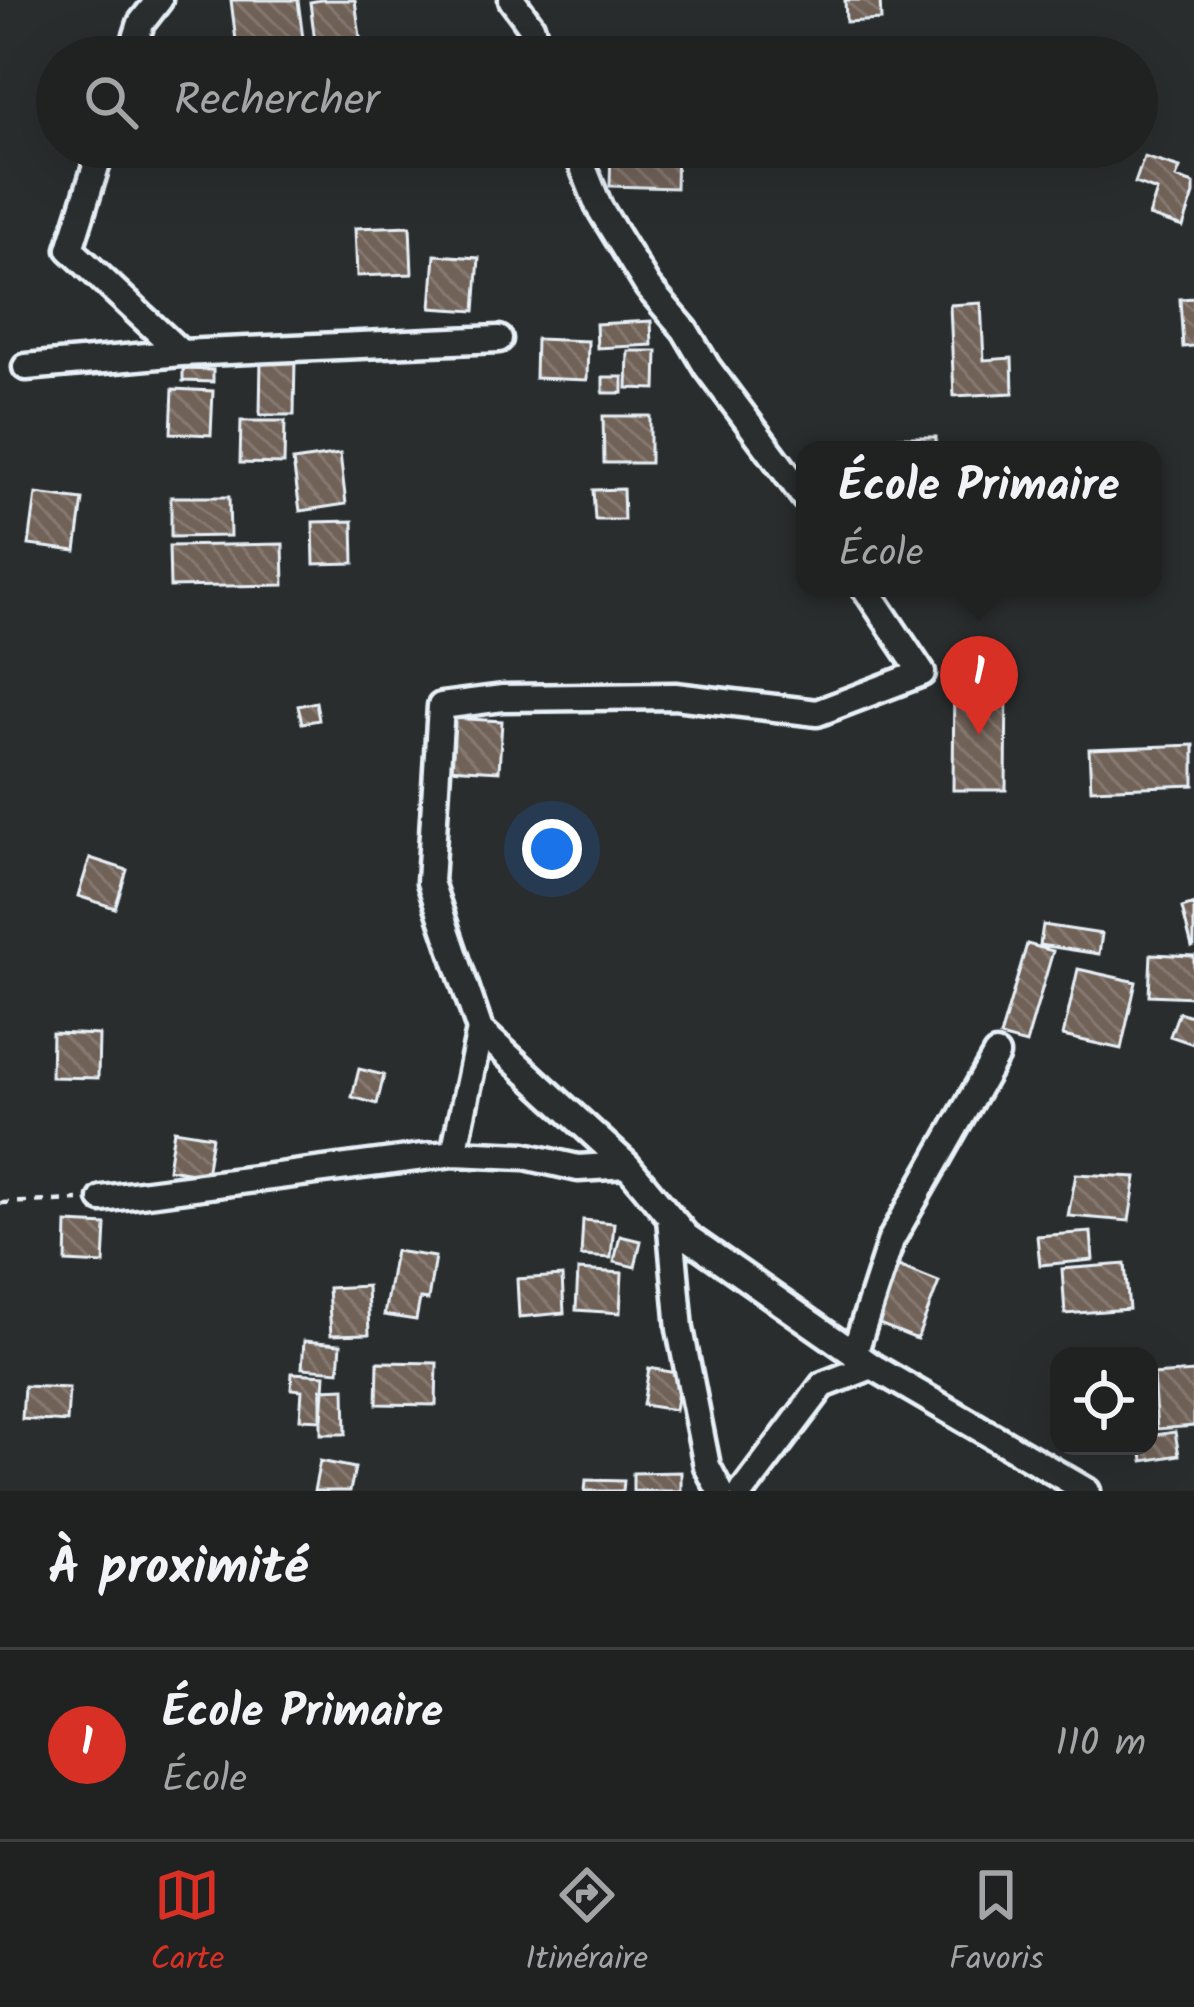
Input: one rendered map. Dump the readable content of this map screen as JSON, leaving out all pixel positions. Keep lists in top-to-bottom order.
{
  "page": {
    "search": "Rechercher",
    "popup": ["École Primaire", "École"],
    "pins": "1",
    "heading": "À proximité",
    "list": [
      {
        "mark": "1",
        "name": "École Primaire",
        "note": "École",
        "value": "110 m"
      }
    ],
    "nav": ["Carte", "Itinéraire", "Favoris"]
  }
}
